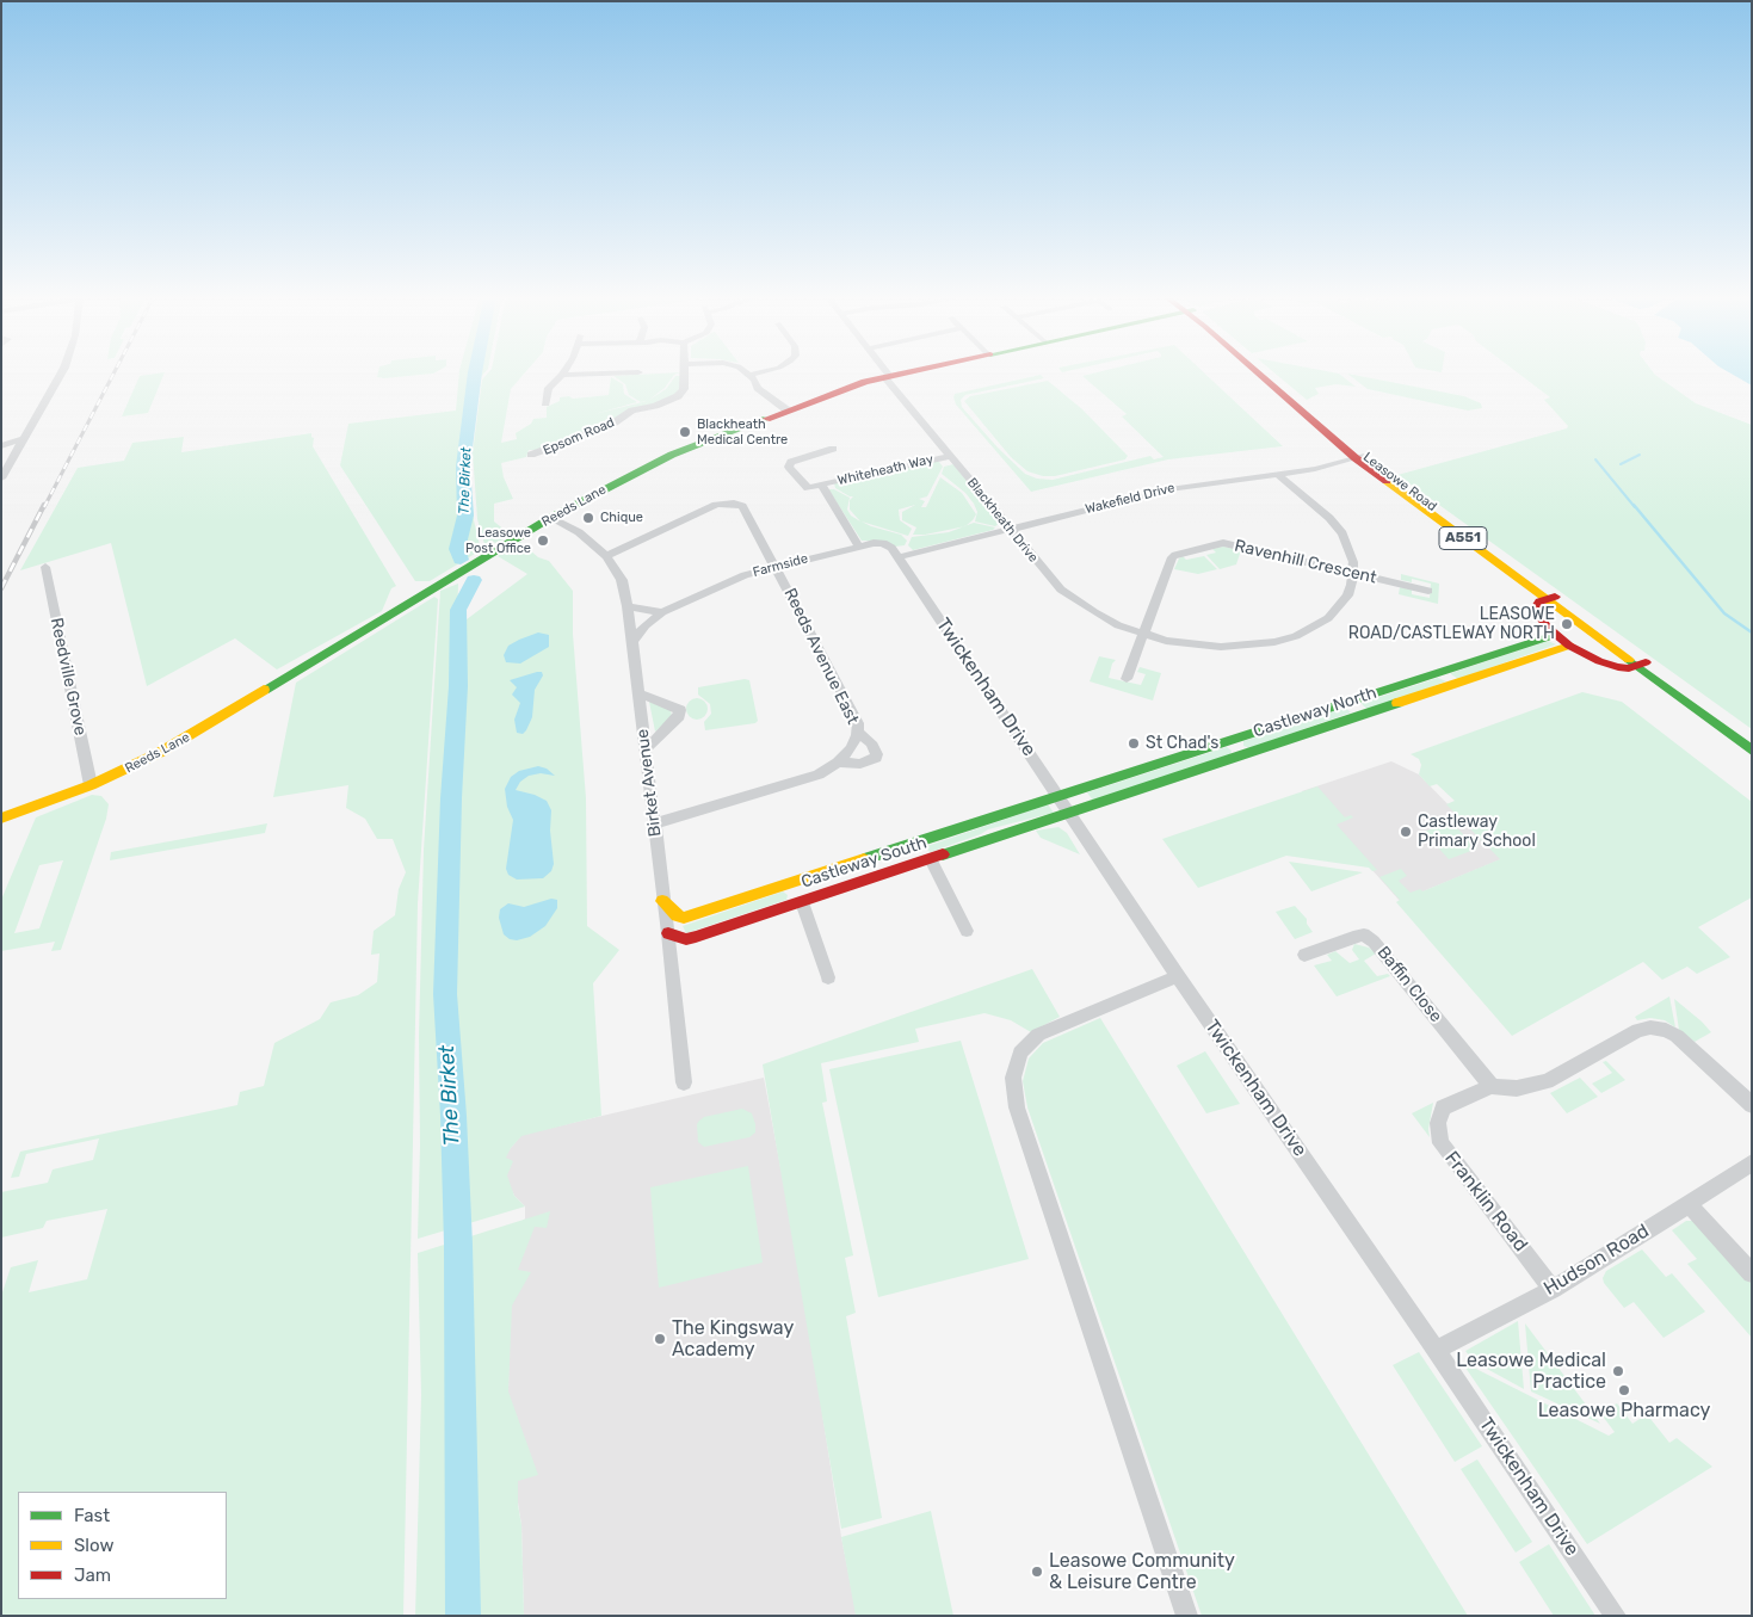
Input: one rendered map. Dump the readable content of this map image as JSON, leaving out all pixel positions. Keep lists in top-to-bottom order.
{
  "streets": {
    "street": [
      "Epsom Road",
      "Whiteheath Way",
      "Leasowe Road",
      "Wakefield Drive",
      "Reeds Lane",
      "Blackheath Drive",
      "A551",
      "Ravenhill Crescent",
      "Farmside",
      "Reeds Avenue East",
      "Reedville Grove",
      "Twickenham Drive",
      "Castleway North",
      "Birket Avenue",
      "Castleway South",
      "Baffin Close",
      "Franklin Road",
      "Hudson Road"
    ]
  },
  "crossings": [
    ["Whiteheath Way", "Blackheath Drive"],
    ["Whiteheath Way", "Farmside"],
    ["Leasowe Road", "Wakefield Drive"],
    ["Wakefield Drive", "Blackheath Drive"],
    ["Wakefield Drive", "Farmside"],
    ["Wakefield Drive", "Twickenham Drive"],
    ["Reeds Lane", "Blackheath Drive"],
    ["Reeds Lane", "Reedville Grove"],
    ["Reeds Lane", "Birket Avenue"],
    ["Blackheath Drive", "Ravenhill Crescent"],
    ["Farmside", "Reeds Avenue East"],
    ["Farmside", "Twickenham Drive"],
    ["Farmside", "Birket Avenue"],
    ["Reeds Avenue East", "Birket Avenue"],
    ["Twickenham Drive", "Castleway North"],
    ["Twickenham Drive", "Castleway South"],
    ["Twickenham Drive", "Hudson Road"],
    ["Castleway North", "Castleway South"],
    ["Birket Avenue", "Castleway South"],
    ["Baffin Close", "Franklin Road"],
    ["Franklin Road", "Hudson Road"]
  ],
  "water": ["The Birket"],
  "places": [
    "Blackheath Medical Centre",
    "Chique",
    "Leasowe Post Office",
    "LEASOWE ROAD/CASTLEWAY NORTH",
    "St Chad's",
    "Castleway Primary School",
    "The Kingsway Academy",
    "Leasowe Medical Practice",
    "Leasowe Pharmacy",
    "Leasowe Community & Leisure Centre"
  ],
  "legend": ["Fast", "Slow", "Jam"]
}
